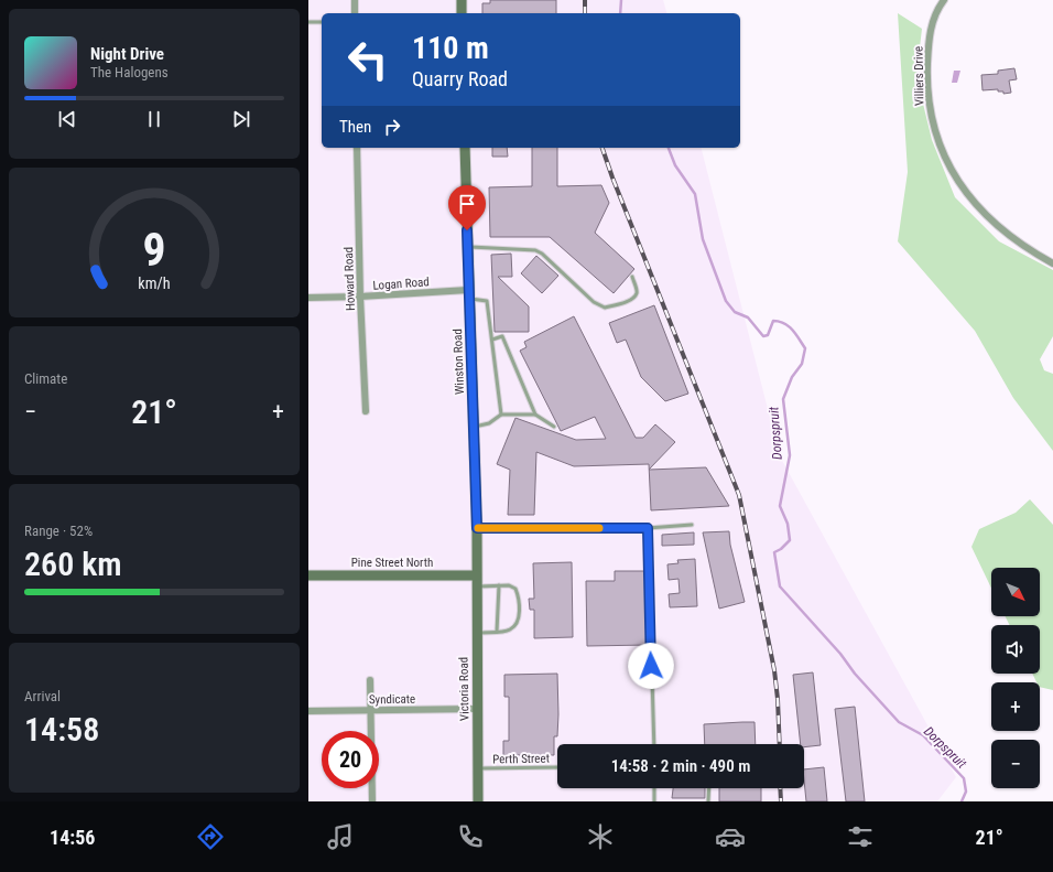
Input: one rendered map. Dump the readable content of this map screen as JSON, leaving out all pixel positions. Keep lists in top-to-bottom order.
{
  "streets": {
    "street": [
      "Villiers Drive",
      "Howard Road",
      "Logan Road",
      "Winston Road",
      "Pine Street North",
      "Victoria Road",
      "Syndicate"
    ],
    "lane": ["Perth Street"]
  },
  "crossings": [
    ["Howard Road", "Logan Road"],
    ["Logan Road", "Winston Road"],
    ["Winston Road", "Pine Street North"],
    ["Winston Road", "Victoria Road"],
    ["Pine Street North", "Victoria Road"],
    ["Victoria Road", "Syndicate"],
    ["Victoria Road", "Perth Street"]
  ],
  "water": ["Dorpspruit"],
  "north": "bottom right",
  "page": {
    "turn": ["110 m", "Quarry Road"],
    "song": ["Night Drive", "The Halogens"],
    "then": "Then",
    "tile": [
      "Climate",
      ["Range · 52%", "260 km"],
      ["Arrival", "14:58"]
    ],
    "heat": ["−", "21°", "+"],
    "map_buttons": ["+", "−"],
    "limit": "20",
    "trip": "14:58 · 2 min · 490 m",
    "tabs": ["14:56", "21°"],
    "gauge": ["9", "km/h"]
  }
}
